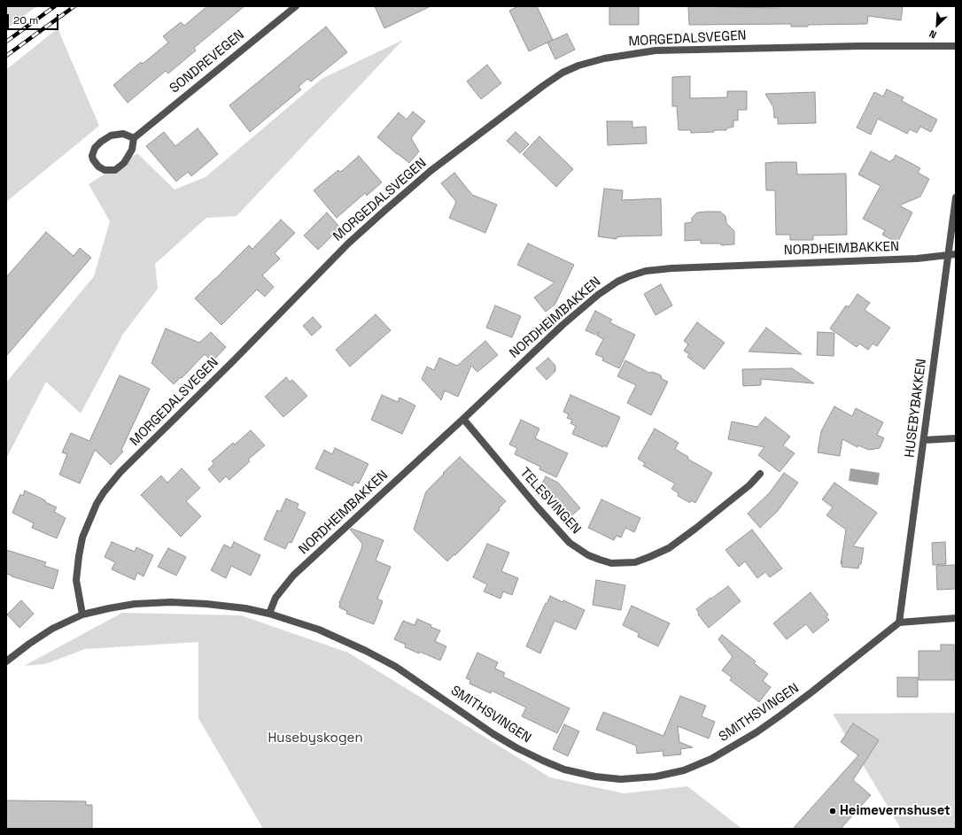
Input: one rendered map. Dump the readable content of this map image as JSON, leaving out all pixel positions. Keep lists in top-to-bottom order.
{
  "streets": {
    "street": [
      "MORGEDALSVEGEN",
      "SONDREVEGEN",
      "NORDHEIMBAKKEN",
      "HUSEBYBAKKEN",
      "TELESVINGEN",
      "SMITHSVINGEN"
    ]
  },
  "crossings": [
    ["MORGEDALSVEGEN", "SMITHSVINGEN"],
    ["NORDHEIMBAKKEN", "HUSEBYBAKKEN"],
    ["NORDHEIMBAKKEN", "TELESVINGEN"],
    ["NORDHEIMBAKKEN", "SMITHSVINGEN"],
    ["HUSEBYBAKKEN", "SMITHSVINGEN"]
  ],
  "parks": ["Husebyskogen"],
  "places": ["Heimevernshuset"],
  "scale_bar": "20 m",
  "north": "bottom left"
}
